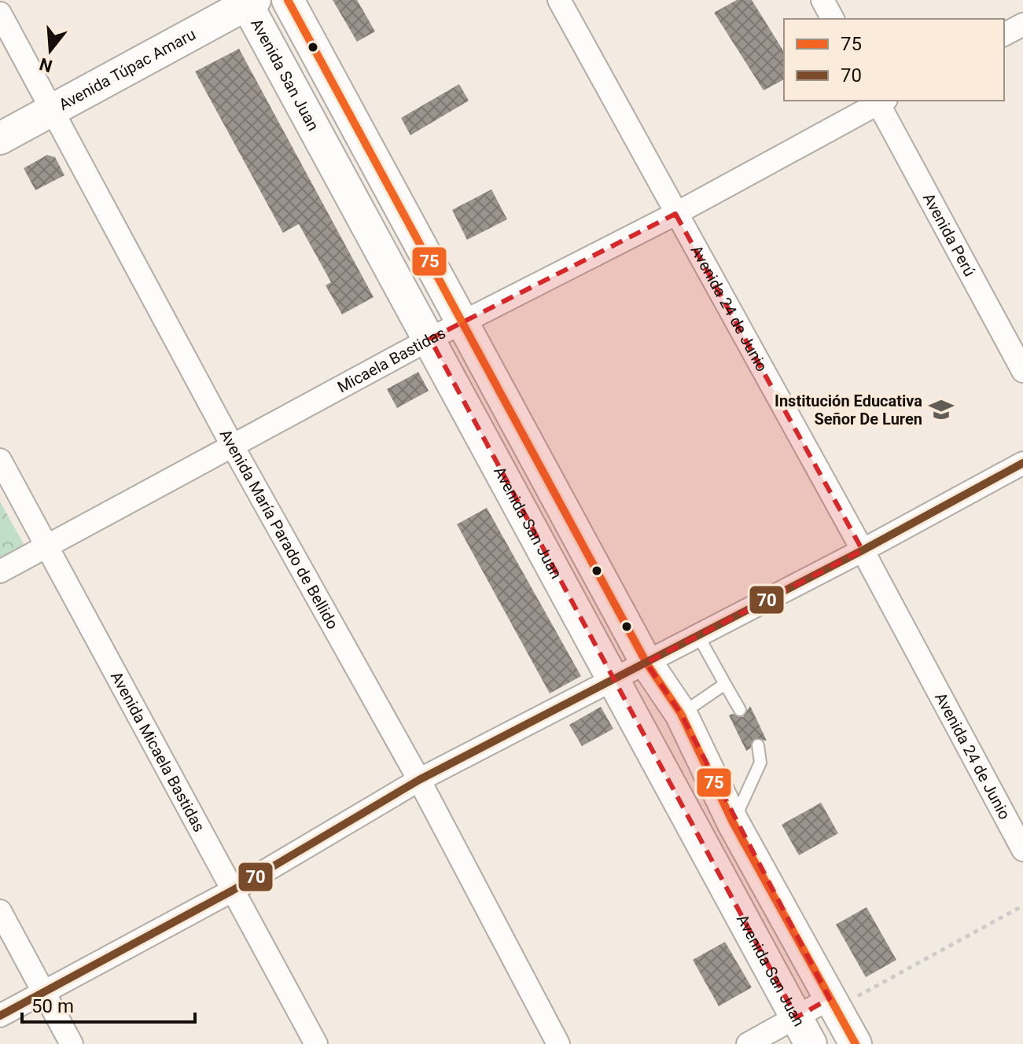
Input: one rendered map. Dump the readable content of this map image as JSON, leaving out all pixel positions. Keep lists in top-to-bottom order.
{
  "streets": {
    "main road": ["Avenida Túpac Amaru", "Avenida San Juan"],
    "street": [
      "Avenida Perú",
      "Avenida 24 de Junio",
      "Micaela Bastidas",
      "Avenida María Parado de Bellido",
      "Avenida Micaela Bastidas"
    ]
  },
  "crossings": [
    ["Avenida Túpac Amaru", "Avenida San Juan"],
    ["Avenida Túpac Amaru", "Avenida María Parado de Bellido"],
    ["Avenida San Juan", "Micaela Bastidas"],
    ["Avenida Perú", "Micaela Bastidas"],
    ["Avenida 24 de Junio", "Micaela Bastidas"],
    ["Micaela Bastidas", "Avenida María Parado de Bellido"],
    ["Micaela Bastidas", "Avenida Micaela Bastidas"]
  ],
  "places": {
    "school or university": ["Institución Educativa Señor De Luren"]
  },
  "lines": ["transit line 75", "transit line 70"],
  "legend": ["75", "70"],
  "scale_bar": "50 m",
  "north": "bottom"
}
